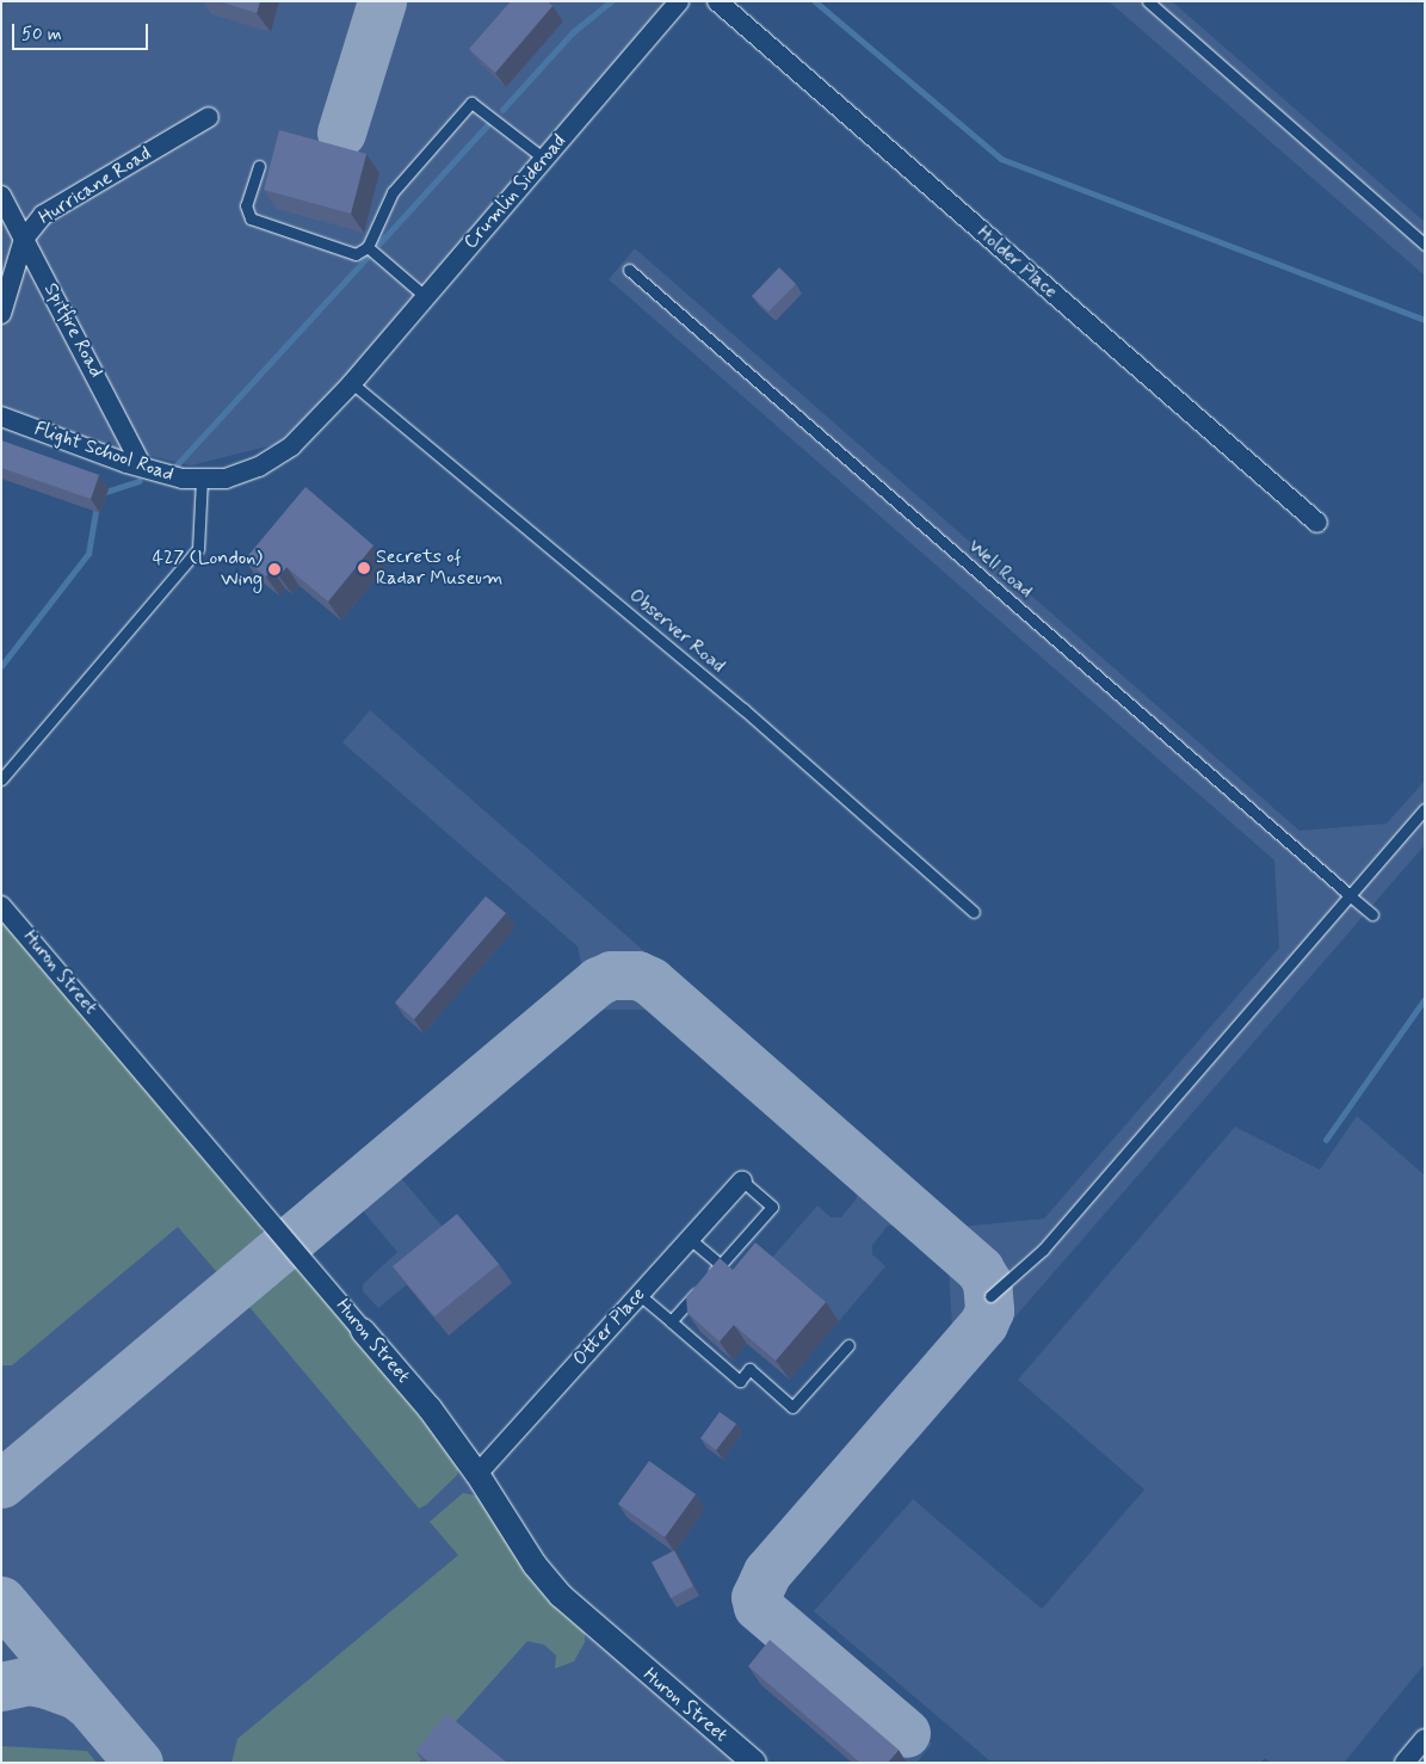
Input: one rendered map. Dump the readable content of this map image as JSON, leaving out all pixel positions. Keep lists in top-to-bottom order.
{
  "streets": {
    "street": [
      "Hurricane Road",
      "Crumlin Sideroad",
      "Holder Place",
      "Spitfire Road",
      "Flight School Road",
      "Huron Street",
      "Otter Place"
    ],
    "lane": ["Well Road", "Observer Road"]
  },
  "crossings": [
    ["Hurricane Road", "Spitfire Road"],
    ["Crumlin Sideroad", "Flight School Road"],
    ["Crumlin Sideroad", "Observer Road"],
    ["Spitfire Road", "Flight School Road"],
    ["Flight School Road", "Observer Road"],
    ["Huron Street", "Otter Place"]
  ],
  "places": ["Secrets of Radar Museum", "427 (London) Wing"],
  "scale_bar": "50 m"
}
